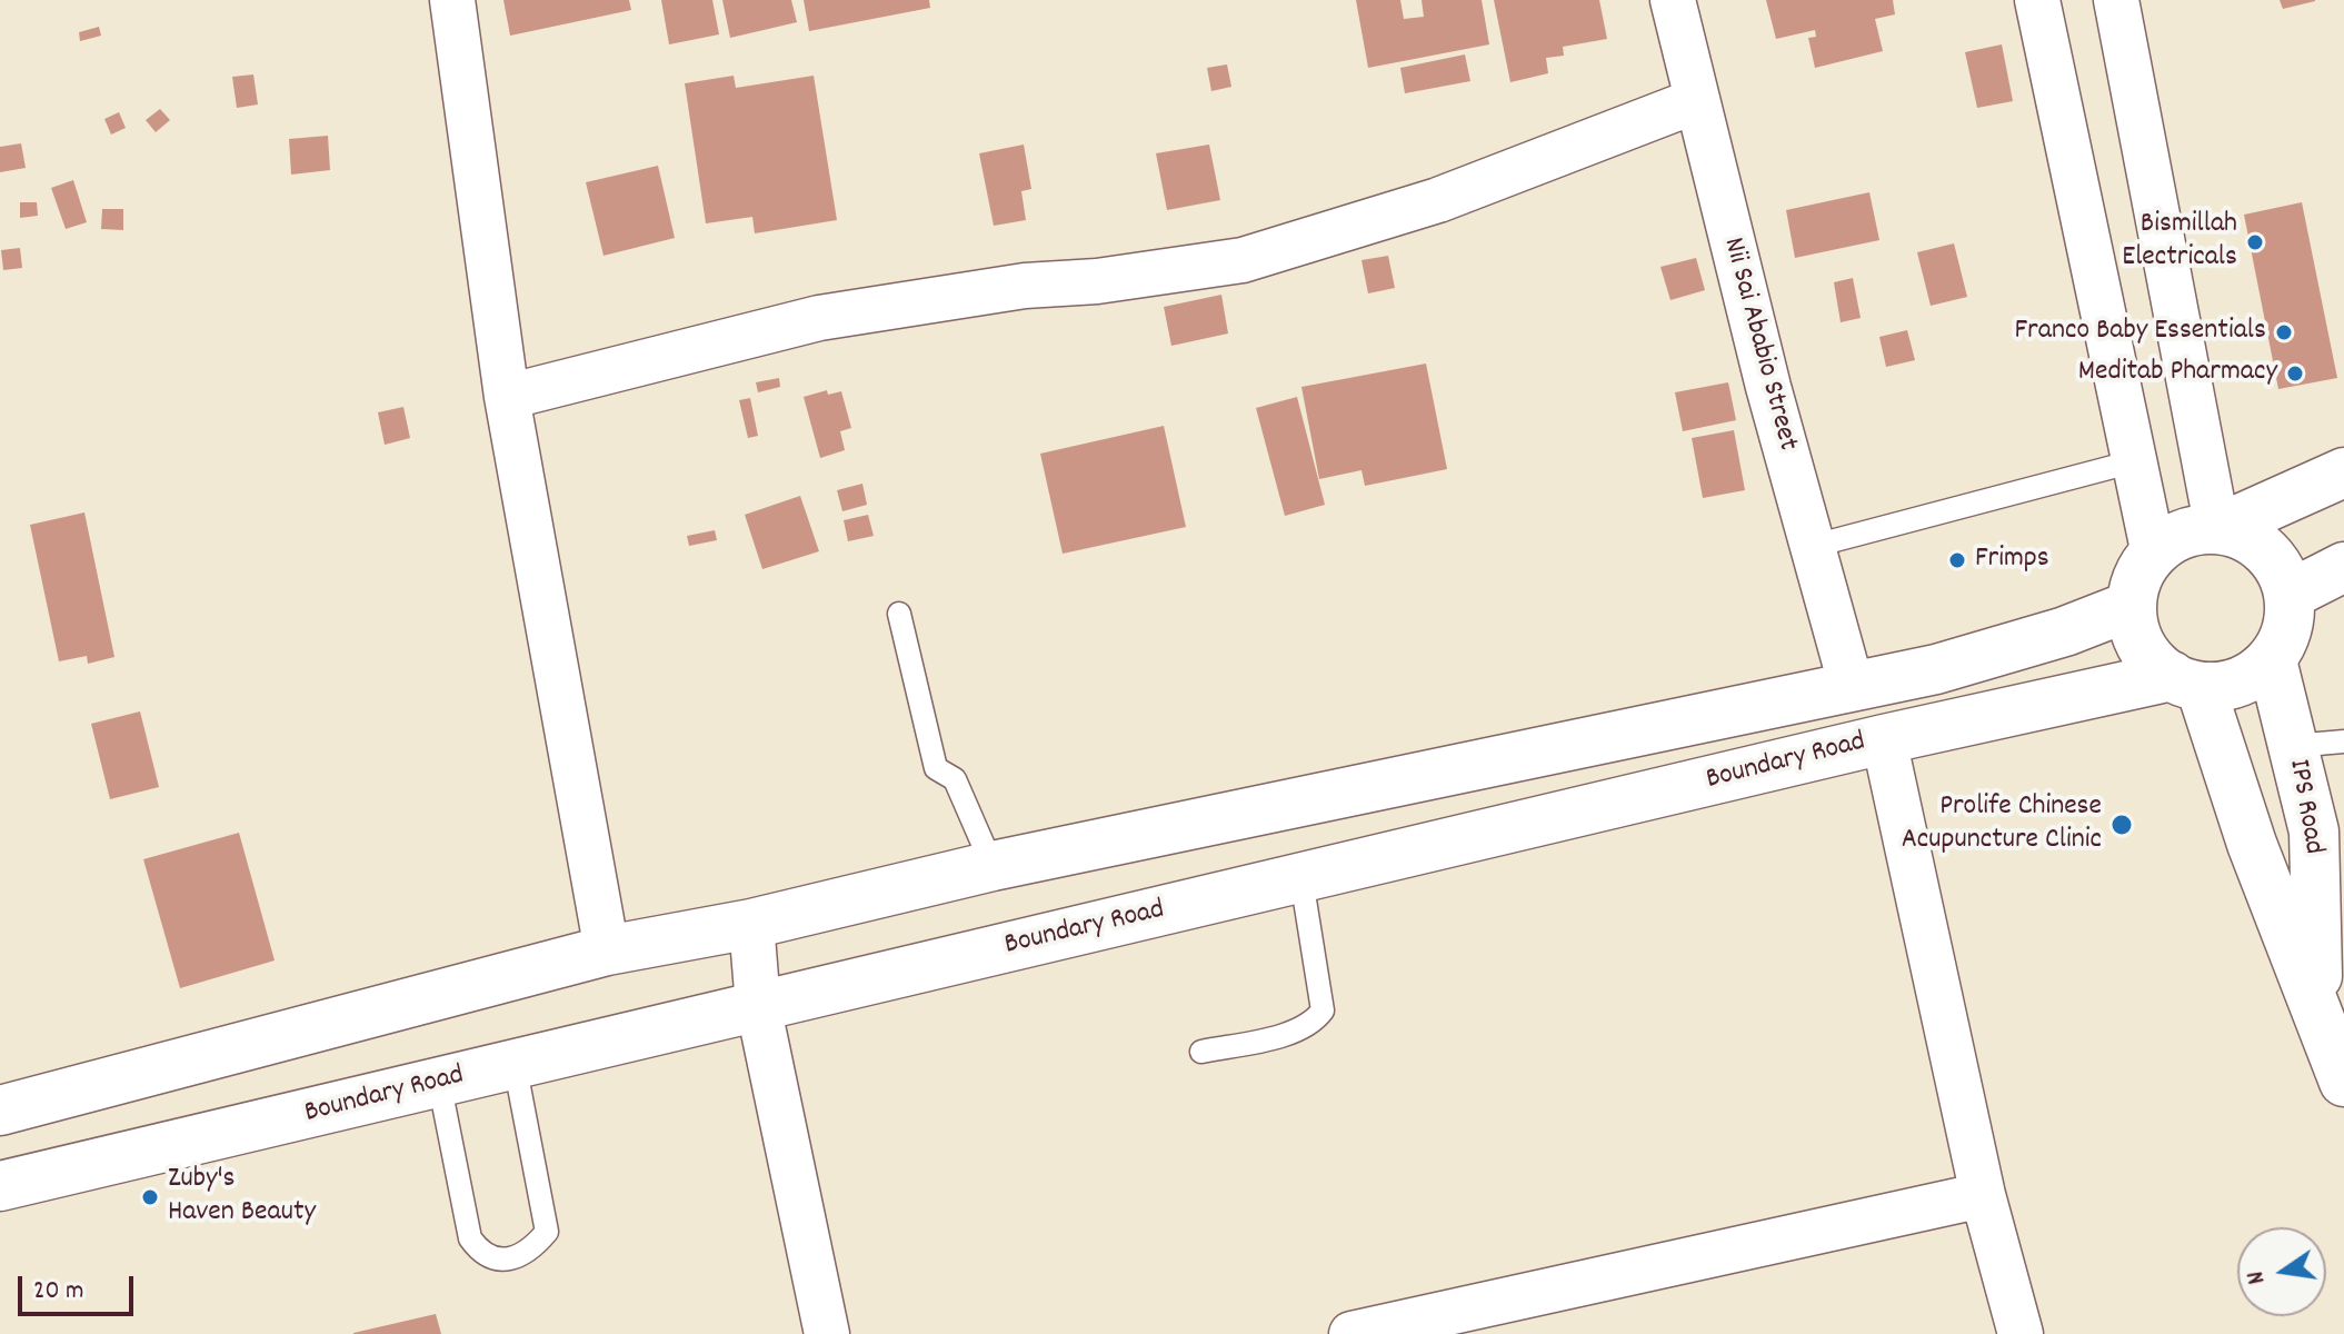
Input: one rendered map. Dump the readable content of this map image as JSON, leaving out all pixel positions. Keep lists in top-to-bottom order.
{
  "streets": {
    "main road": ["Boundary Road", "IPS Road"],
    "street": ["Nii Sai Ababio Street"]
  },
  "crossings": [
    ["Nii Sai Ababio Street", "Boundary Road"],
    ["Boundary Road", "IPS Road"]
  ],
  "places": [
    "Bismillah Electricals",
    "Franco Baby Essentials",
    "Meditab Pharmacy",
    "Frimps",
    "Prolife Chinese Acupuncture Clinic",
    "Zuby's Haven Beauty"
  ],
  "scale_bar": "20 m",
  "north": "left"
}
